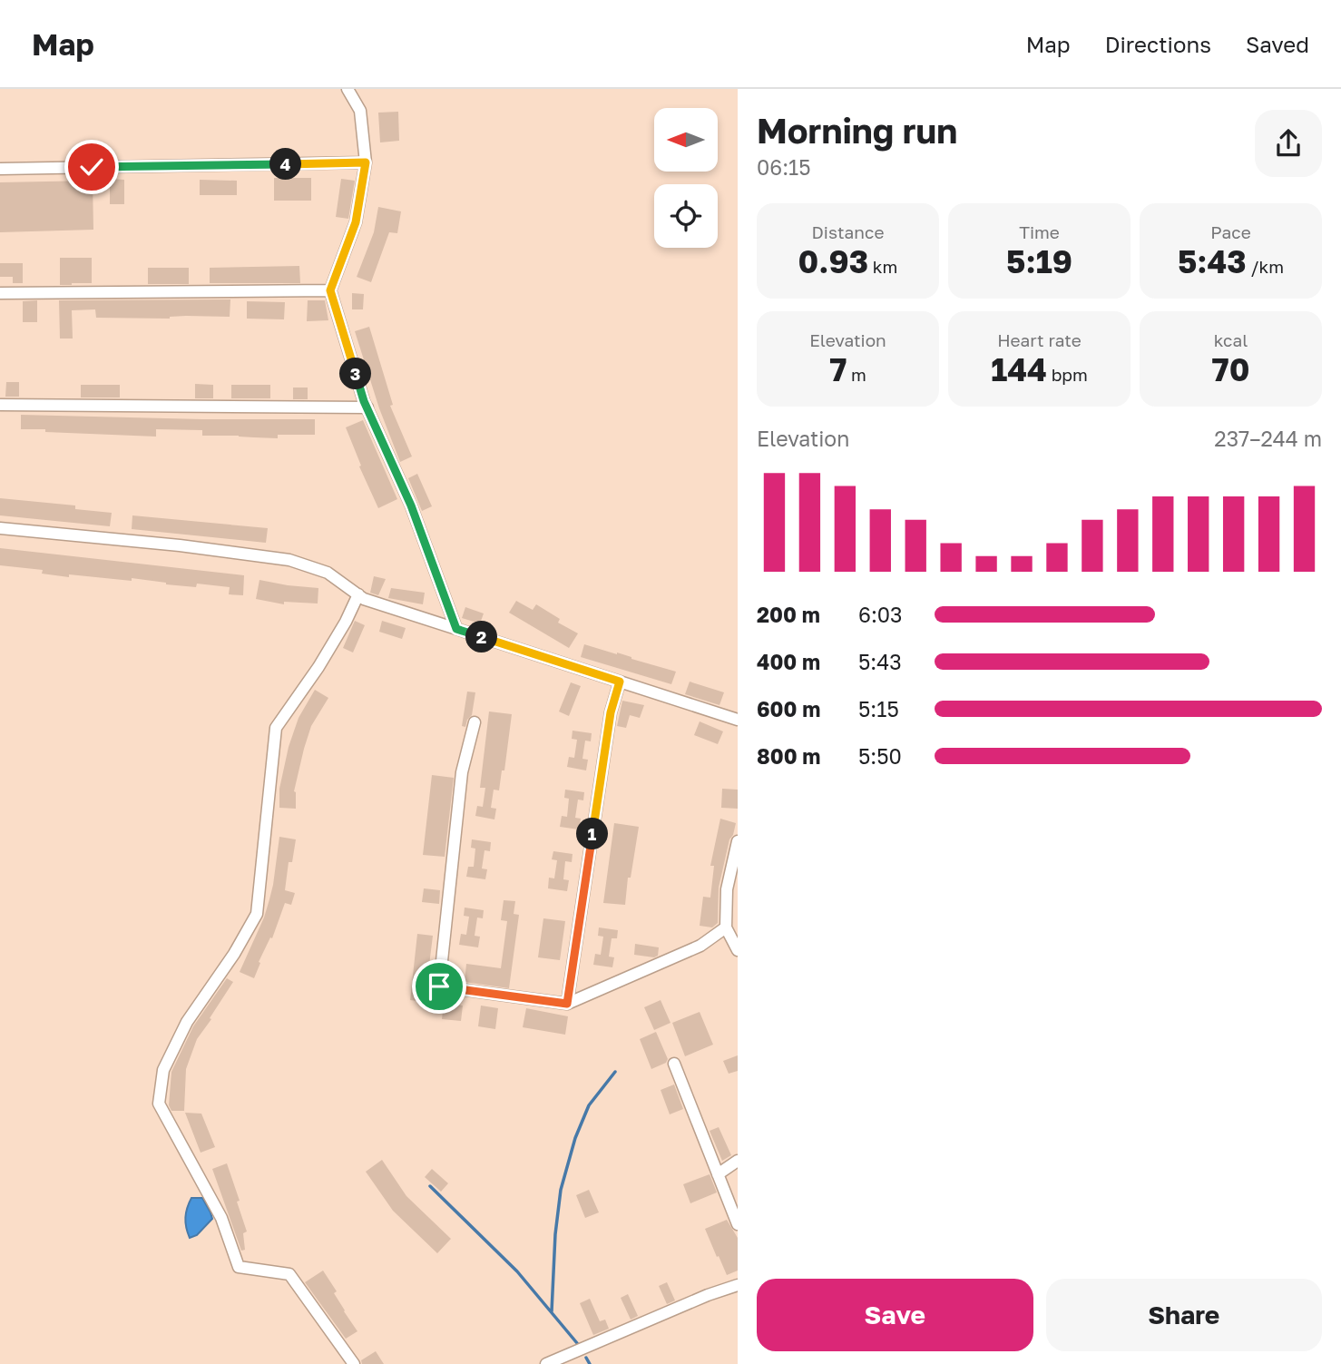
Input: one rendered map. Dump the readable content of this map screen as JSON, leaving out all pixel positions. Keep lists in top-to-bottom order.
{
  "north": "left",
  "page": {
    "header": "Map",
    "nav": ["Map", "Directions", "Saved"],
    "heading": ["Morning run", "06:15"],
    "pins": [
      "4",
      "3",
      "2",
      "1"
    ],
    "stats": [
      ["Distance", "0.93 km"],
      ["Time", "5:19"],
      ["Pace", "5:43 /km"],
      ["Elevation", "7 m"],
      ["Heart rate", "144 bpm"],
      ["kcal", "70"]
    ],
    "chart": ["Elevation", "237–244 m"],
    "list": [
      {
        "name": "200 m",
        "note": "6:03"
      },
      {
        "name": "400 m",
        "note": "5:43"
      },
      {
        "name": "600 m",
        "note": "5:15"
      },
      {
        "name": "800 m",
        "note": "5:50"
      }
    ],
    "buttons": ["Save", "Share"]
  }
}
